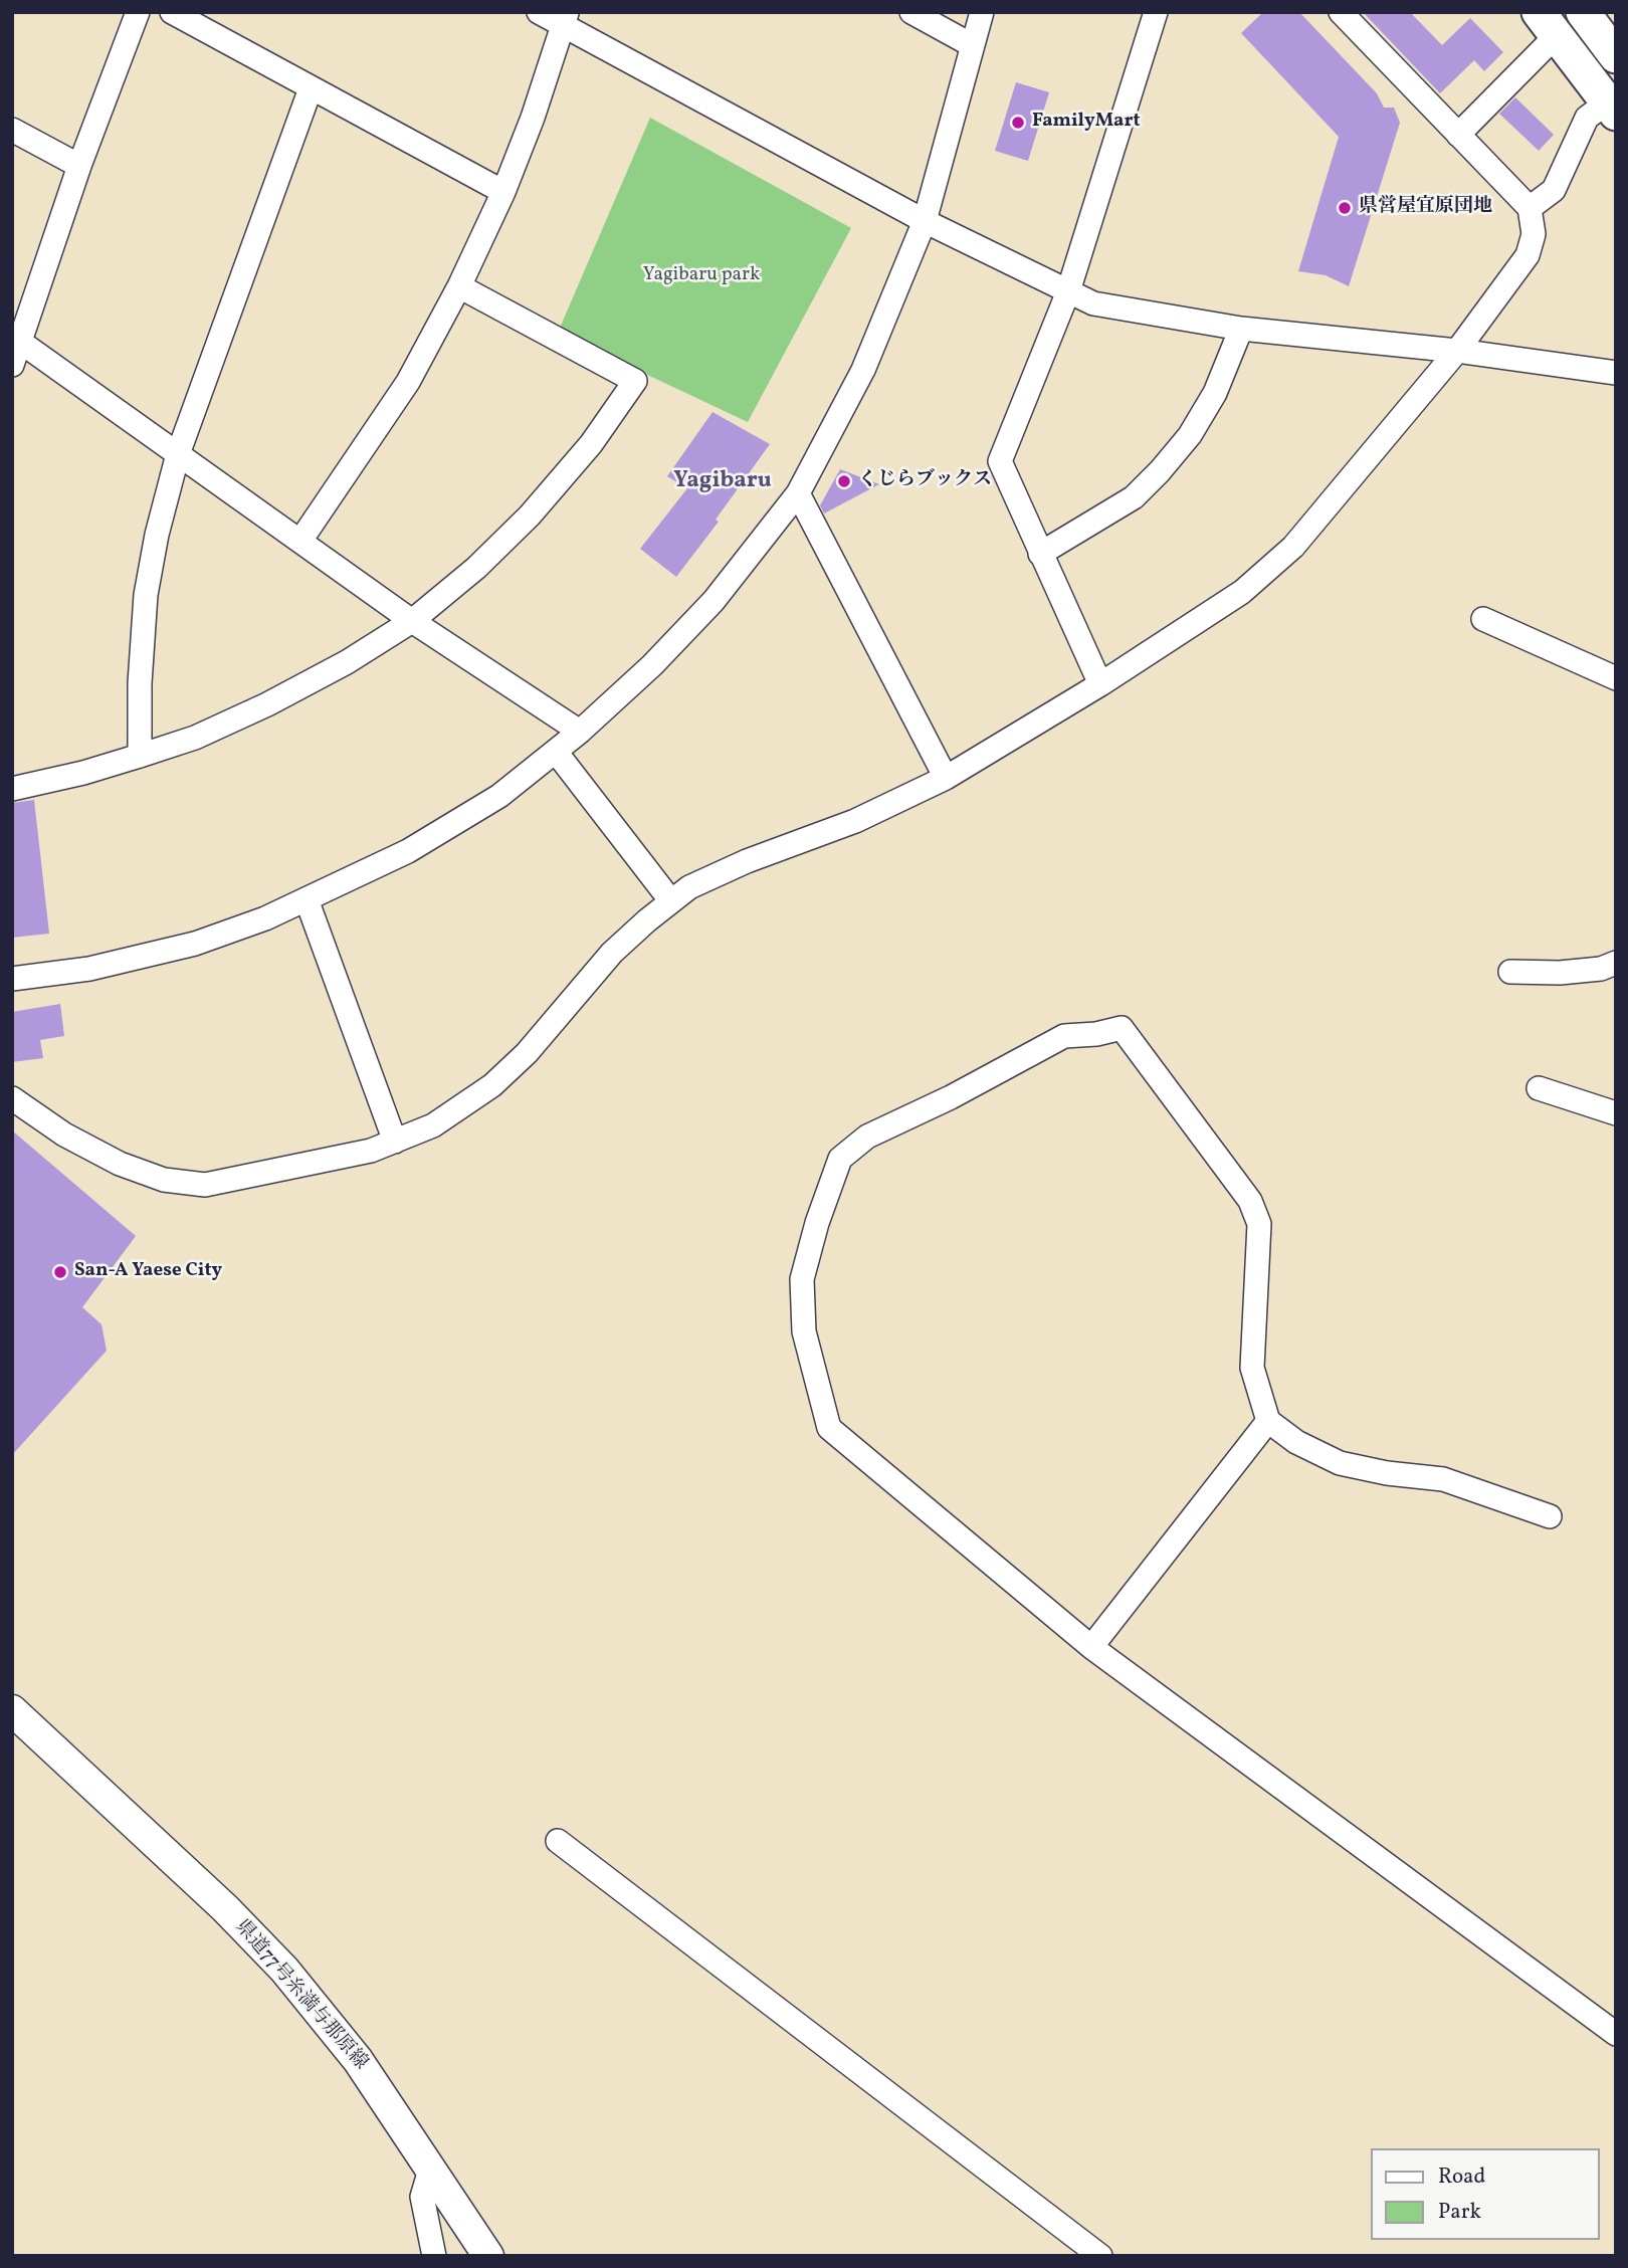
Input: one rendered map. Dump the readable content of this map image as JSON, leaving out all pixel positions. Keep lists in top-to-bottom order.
{
  "streets": {
    "main road": ["県道77号糸満与那原線"]
  },
  "districts": ["Yagibaru"],
  "parks": ["Yagibaru park"],
  "places": [
    "FamilyMart",
    "県営屋宜原団地",
    "くじらブックス",
    "San-A Yaese City"
  ],
  "legend": ["Road", "Park"]
}
